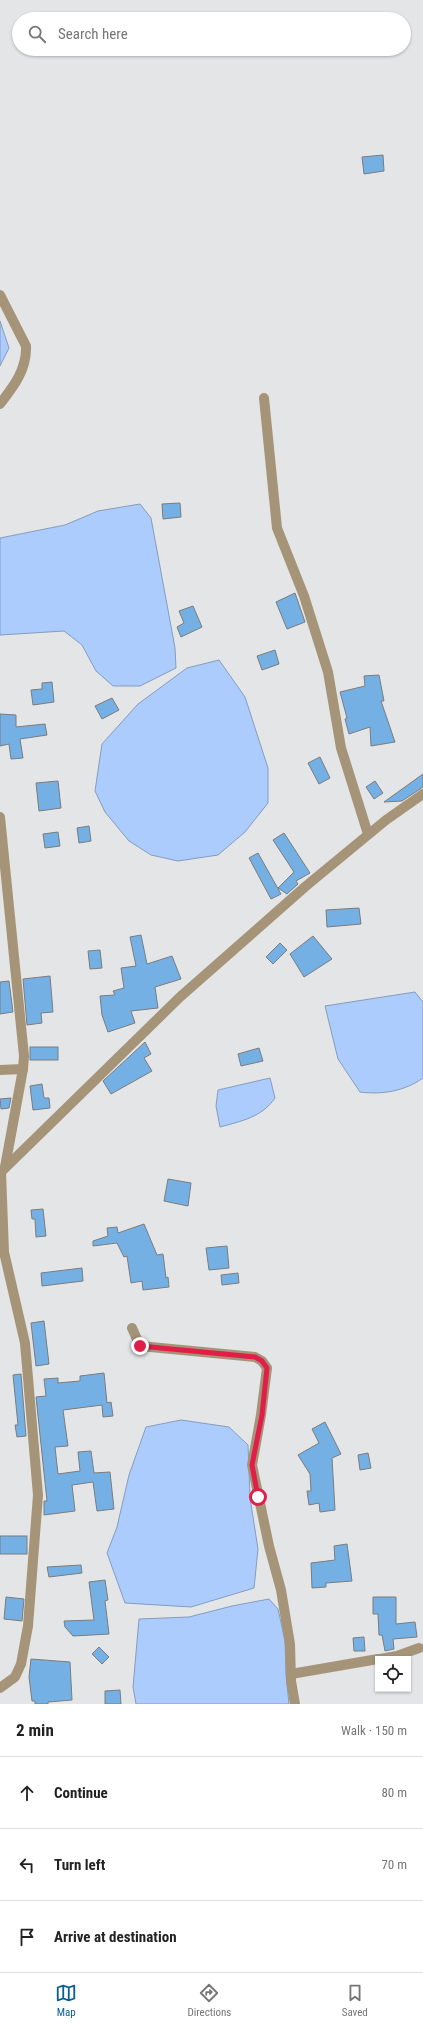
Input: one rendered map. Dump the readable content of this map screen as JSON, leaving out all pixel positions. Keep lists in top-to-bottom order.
{
  "page": {
    "search": "Search here",
    "heading": ["2 min", "Walk · 150 m"],
    "list": [
      ["Continue", "80 m"],
      ["Turn left", "70 m"],
      "Arrive at destination"
    ],
    "nav": ["Map", "Directions", "Saved"]
  }
}
